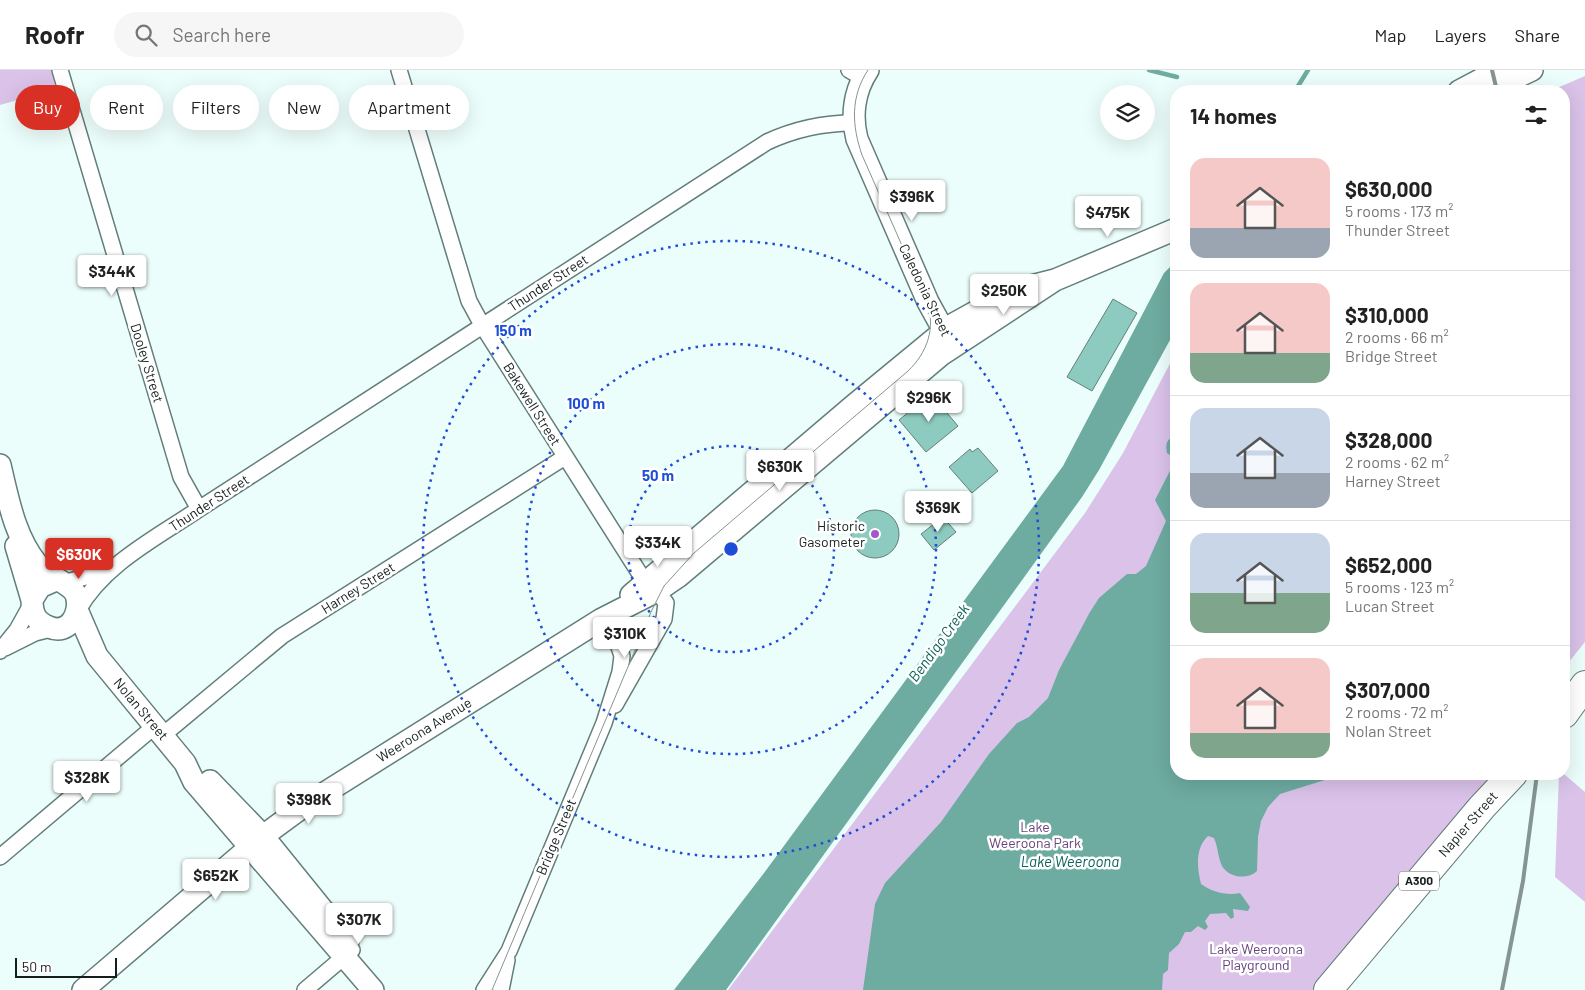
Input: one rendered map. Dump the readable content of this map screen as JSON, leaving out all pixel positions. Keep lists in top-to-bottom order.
{
  "streets": {
    "highway": ["Napier Street", "A300"],
    "main road": ["Caledonia Street", "Nolan Street", "Weeroona Avenue"],
    "street": [
      "Thunder Street",
      "Dooley Street",
      "Bakewell Street",
      "Harney Street",
      "Bridge Street"
    ]
  },
  "crossings": [
    ["Thunder Street", "Caledonia Street"],
    ["Thunder Street", "Dooley Street"],
    ["Thunder Street", "Bakewell Street"],
    ["Thunder Street", "Nolan Street"],
    ["Caledonia Street", "Weeroona Avenue"],
    ["Bakewell Street", "Harney Street"],
    ["Bakewell Street", "Weeroona Avenue"],
    ["Bakewell Street", "Bridge Street"],
    ["Harney Street", "Nolan Street"],
    ["Nolan Street", "Weeroona Avenue"],
    ["Weeroona Avenue", "Bridge Street"]
  ],
  "water": ["Bendigo Creek", "Lake Weeroona"],
  "parks": ["Lake Weeroona Park", "Lake Weeroona Playground"],
  "places": ["Historic Gasometer"],
  "scale_bar": "50 m",
  "page": {
    "header": "Roofr",
    "search": "Search here",
    "nav": ["Map", "Layers", "Share"],
    "chip": [
      "Buy",
      "Rent",
      "Filters",
      "New",
      "Apartment"
    ],
    "heading": "14 homes",
    "list": [
      {
        "name": "$630,000",
        "note": "5 rooms · 173 m² · Thunder Street"
      },
      {
        "name": "$310,000",
        "note": "2 rooms · 66 m² · Bridge Street"
      },
      {
        "name": "$328,000",
        "note": "2 rooms · 62 m² · Harney Street"
      },
      {
        "name": "$652,000",
        "note": "5 rooms · 123 m² · Lucan Street"
      },
      {
        "name": "$307,000",
        "note": "2 rooms · 72 m² · Nolan Street"
      }
    ],
    "price": [
      "$396K",
      "$475K",
      "$344K",
      "$250K",
      "$296K",
      "$630K",
      "$369K",
      "$334K",
      "$630K",
      "$310K",
      "$328K",
      "$398K",
      "$652K",
      "$307K"
    ],
    "scale": "50 m"
  },
  "rings": ["150 m", "100 m", "50 m"]
}
